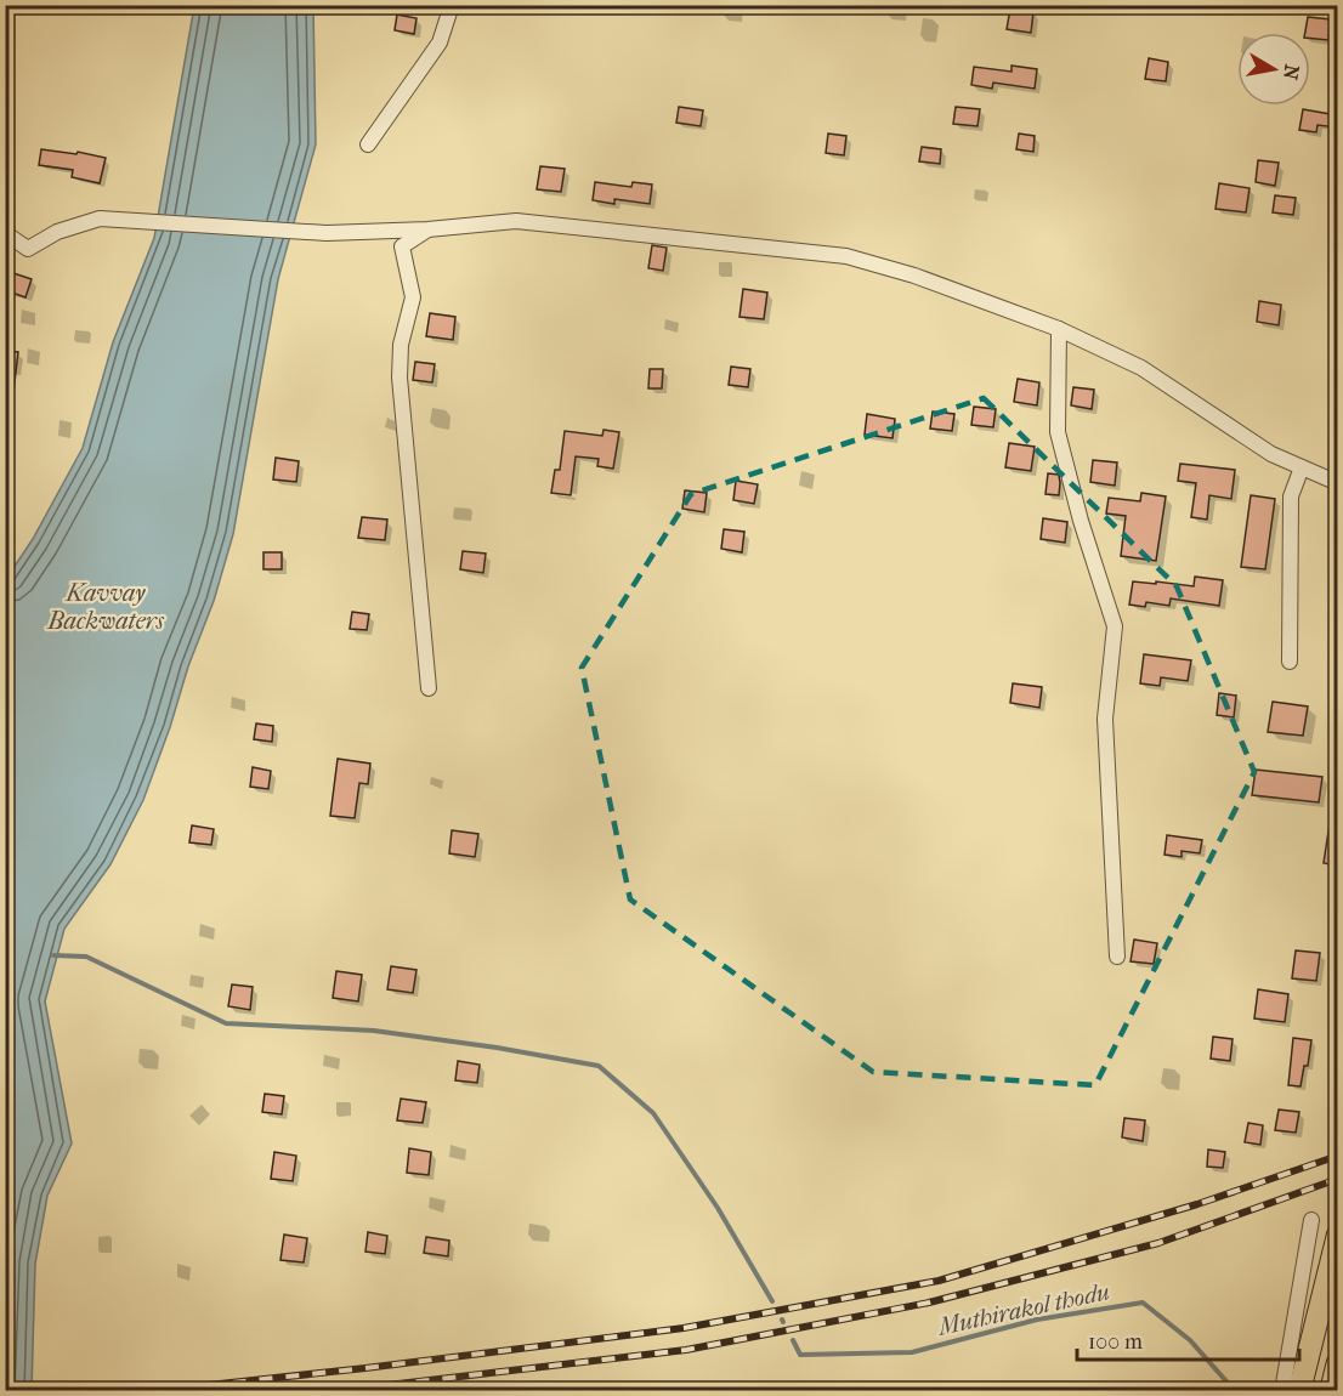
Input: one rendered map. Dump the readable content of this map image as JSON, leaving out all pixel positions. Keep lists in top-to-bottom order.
{
  "water": ["Kavvay Backwaters", "Muthirakol thodu"],
  "scale_bar": "100 m",
  "north": "right"
}
